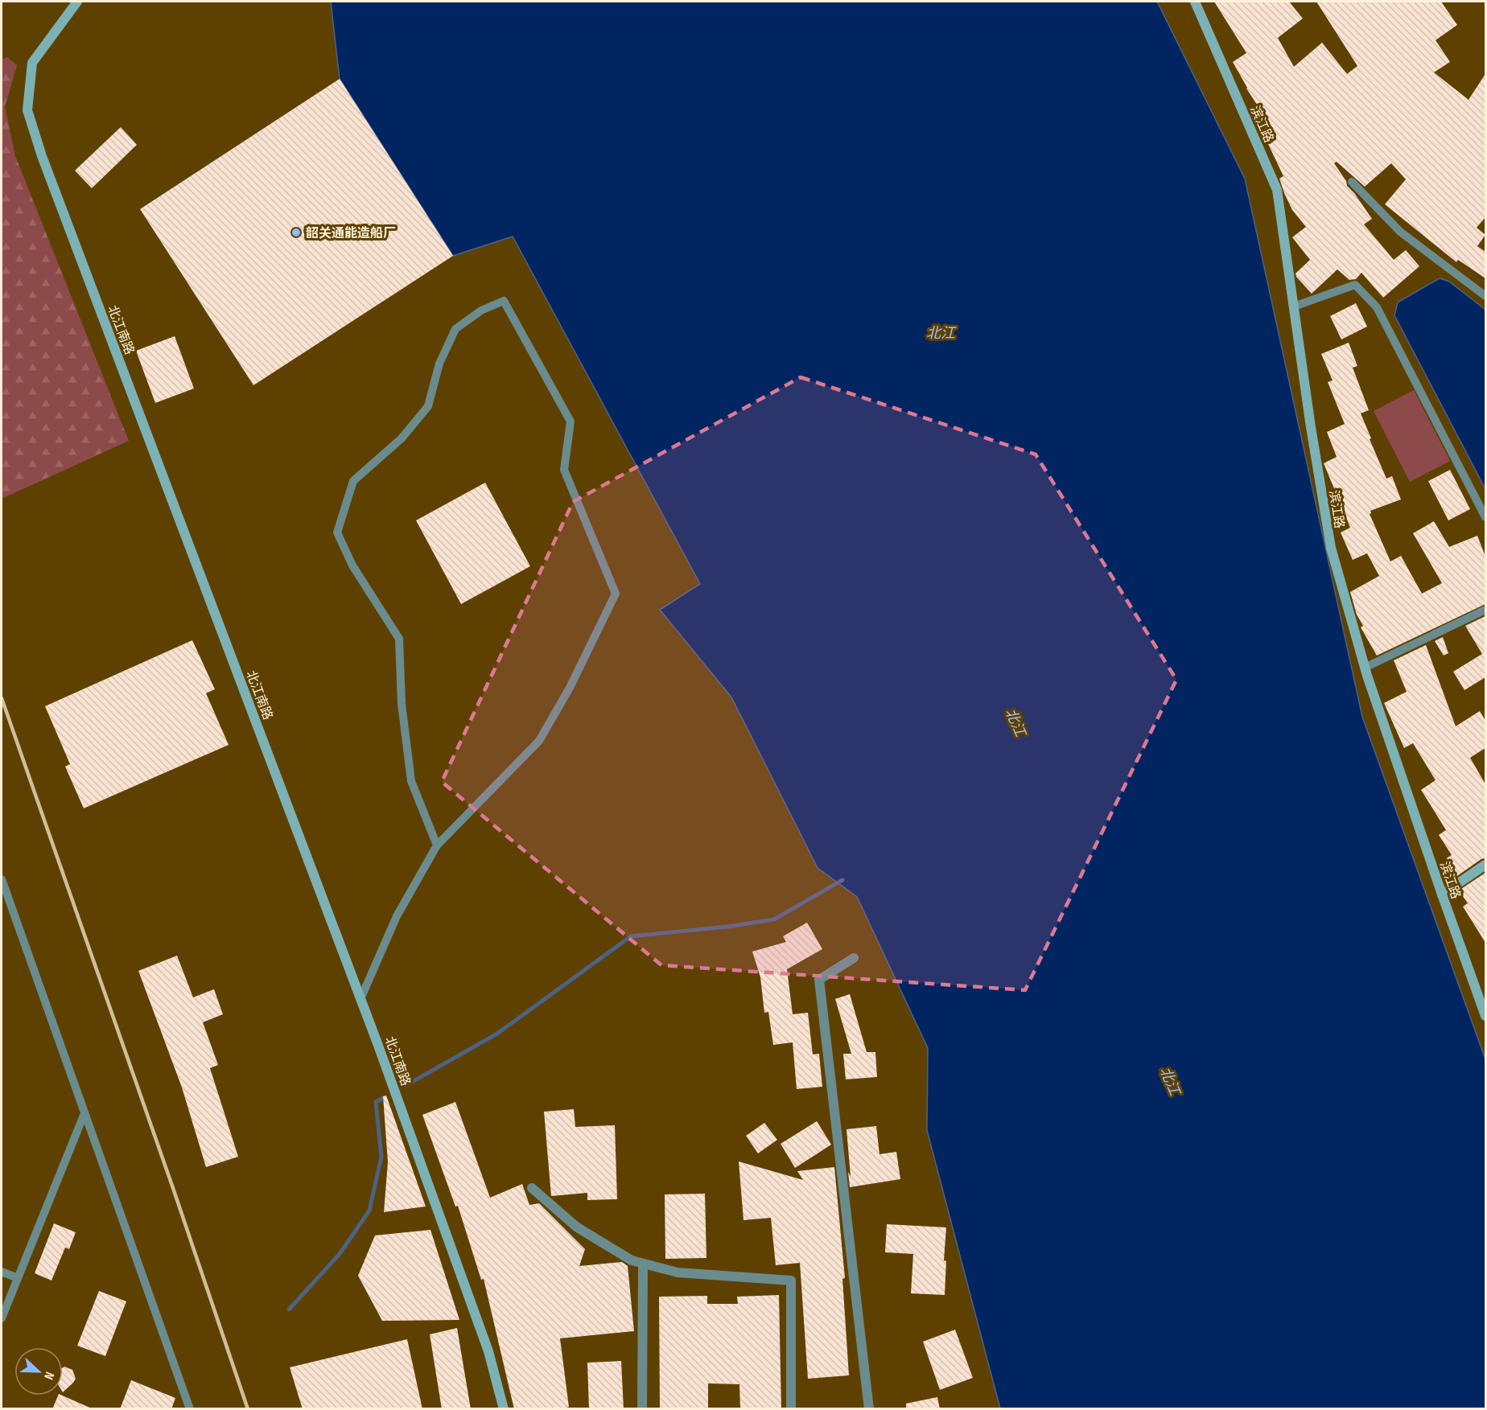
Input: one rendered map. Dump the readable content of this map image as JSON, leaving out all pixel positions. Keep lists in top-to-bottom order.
{
  "streets": {
    "street": ["滨江路", "北江南路"]
  },
  "water": ["北江"],
  "places": ["韶关通能造船厂"],
  "north": "right"
}
